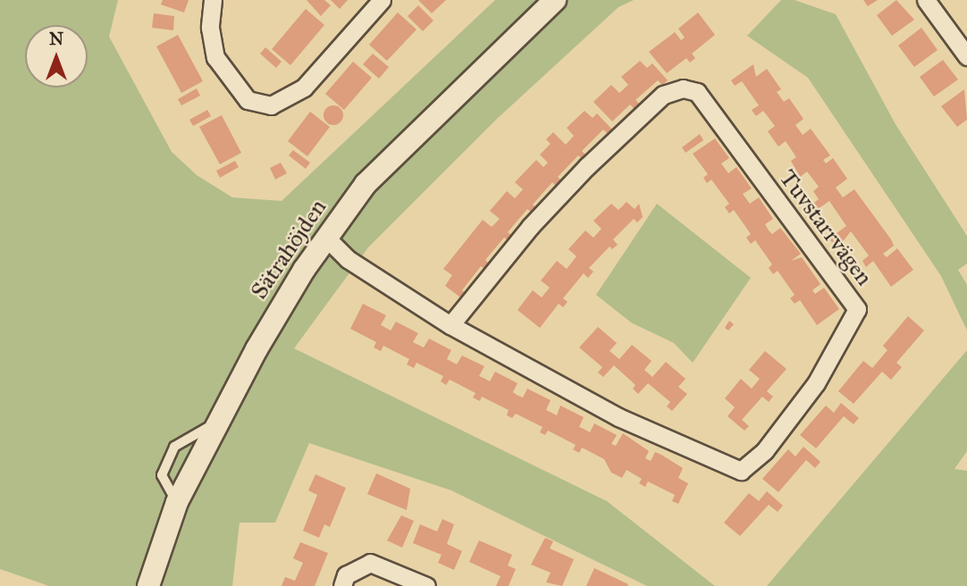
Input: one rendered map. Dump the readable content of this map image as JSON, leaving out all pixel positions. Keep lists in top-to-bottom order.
{
  "streets": {
    "street": ["Tuvstarrvägen", "Sätrahöjden"]
  },
  "crossings": [
    ["Tuvstarrvägen", "Sätrahöjden"]
  ],
  "north": "top"
}
